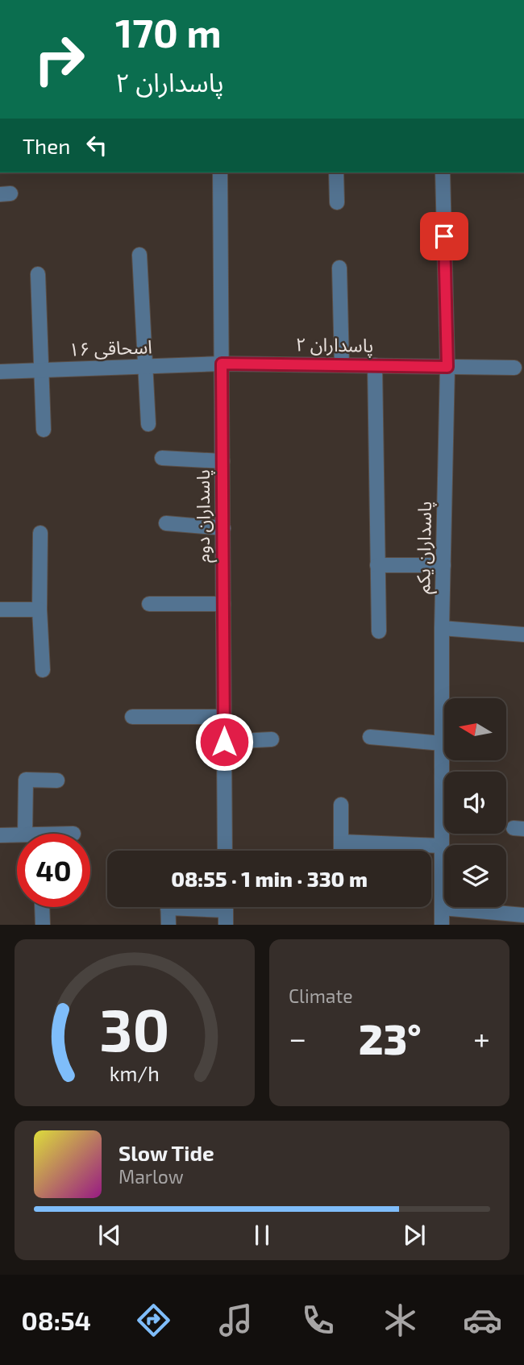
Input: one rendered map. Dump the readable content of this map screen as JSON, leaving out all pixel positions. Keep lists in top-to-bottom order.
{
  "streets": {
    "street": [
      "پاسداران ۲",
      "اسحاقی ۱۶",
      "پاسداران دوم",
      "پاسداران یکم"
    ]
  },
  "crossings": [
    ["پاسداران ۲", "اسحاقی ۱۶"],
    ["پاسداران ۲", "پاسداران دوم"],
    ["پاسداران ۲", "پاسداران یکم"],
    ["اسحاقی ۱۶", "پاسداران دوم"]
  ],
  "north": "left",
  "page": {
    "turn": ["170 m", "پاسداران ۲"],
    "then": "Then",
    "limit": "40",
    "trip": "08:55 · 1 min · 330 m",
    "tile": "Climate",
    "heat": ["−", "23°", "+"],
    "song": ["Slow Tide", "Marlow"],
    "tabs": "08:54",
    "gauge": ["30", "km/h"]
  }
}
